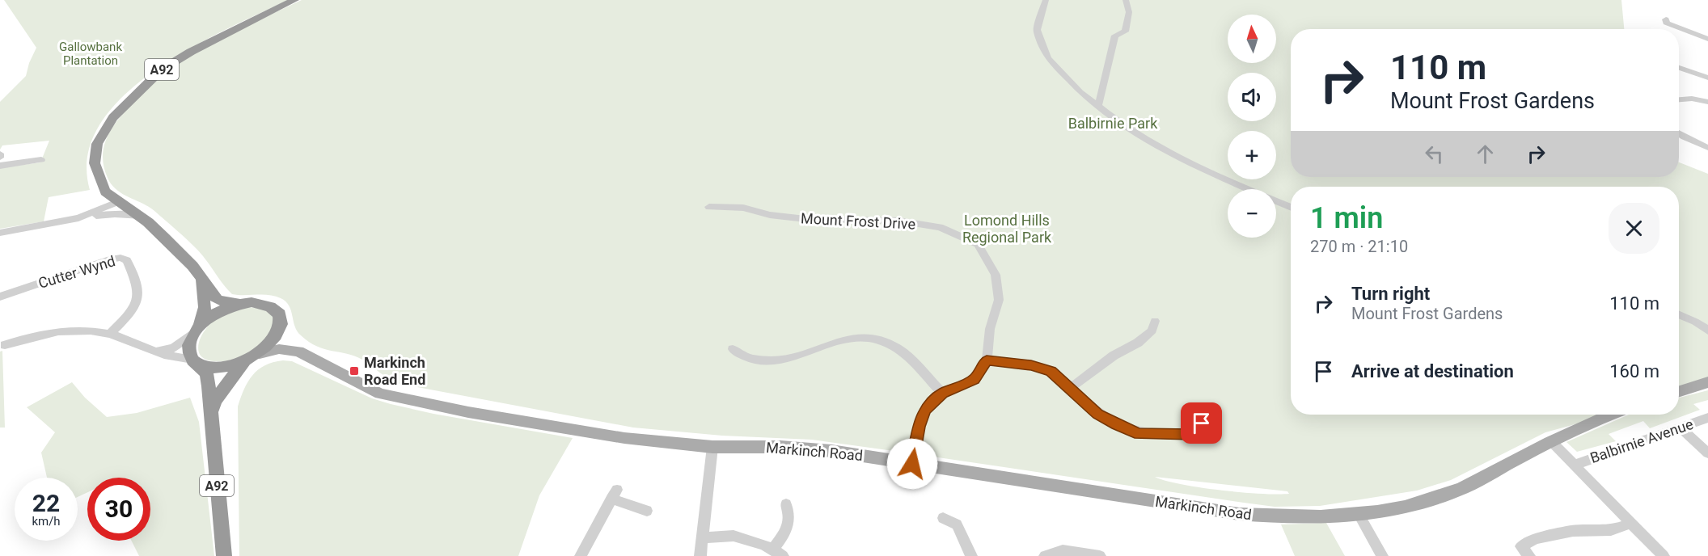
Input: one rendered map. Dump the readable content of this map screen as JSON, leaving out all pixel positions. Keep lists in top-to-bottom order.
{
  "streets": {
    "highway": ["A92"],
    "main road": ["Markinch Road"],
    "street": ["Mount Frost Drive", "Cutter Wynd", "Balbirnie Avenue"]
  },
  "crossings": [
    ["A92", "Markinch Road"]
  ],
  "parks": ["Gallowbank Plantation", "Balbirnie Park", "Lomond Hills Regional Park"],
  "places": {
    "transit": ["Markinch Road End"]
  },
  "north": "top",
  "page": {
    "map_buttons": ["+", "−"],
    "turn": ["110 m", "Mount Frost Gardens"],
    "heading": ["1 min", "270 m · 21:10"],
    "list": [
      {
        "name": "Turn right",
        "note": "Mount Frost Gardens",
        "value": "110 m"
      },
      {
        "name": "Arrive at destination",
        "value": "160 m"
      }
    ],
    "speed": "22 km/h",
    "limit": "30"
  }
}
